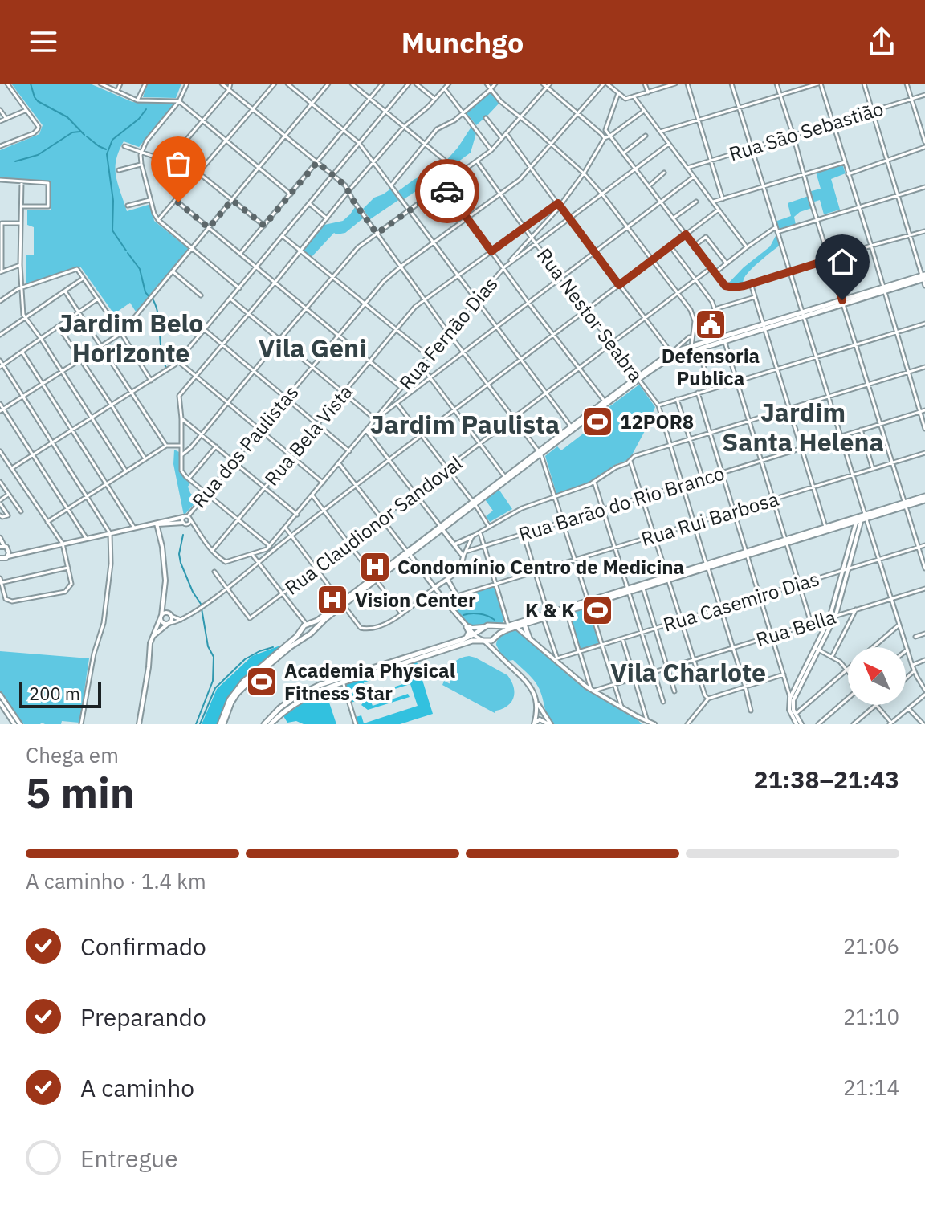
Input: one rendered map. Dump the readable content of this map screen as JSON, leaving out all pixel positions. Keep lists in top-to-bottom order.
{
  "streets": {
    "street": [
      "Rua São Sebastião",
      "Rua Nestor Seabra",
      "Rua Fernão Dias",
      "Rua Bela Vista",
      "Rua dos Paulistas",
      "Rua Barão do Rio Branco",
      "Rua Rui Barbosa",
      "Rua Claudionor Sandoval",
      "Rua Casemiro Dias",
      "Rua Bella"
    ]
  },
  "crossings": [
    ["Rua Nestor Seabra", "Rua Fernão Dias"],
    ["Rua Nestor Seabra", "Rua Bela Vista"],
    ["Rua Nestor Seabra", "Rua dos Paulistas"],
    ["Rua Nestor Seabra", "Rua Claudionor Sandoval"],
    ["Rua Fernão Dias", "Rua Bela Vista"]
  ],
  "districts": [
    "Jardim Belo Horizonte",
    "Vila Geni",
    "Jardim Santa Helena",
    "Jardim Paulista",
    "Vila Charlote"
  ],
  "places": {
    "public building": ["Defensoria Publica"],
    "sports": ["12POR8", "K & K", "Academia Physical Fitness Star"],
    "hospital": ["Condomínio Centro de Medicina", "Vision Center"]
  },
  "scale_bar": "200 m",
  "north": "top left",
  "page": {
    "header": "Munchgo",
    "scale": "200 m",
    "heading": ["5 min", "Chega em", "21:38–21:43"],
    "bar": "A caminho · 1.4 km",
    "list": [
      ["Confirmado", "21:06"],
      ["Preparando", "21:10"],
      ["A caminho", "21:14"],
      "Entregue"
    ]
  }
}
